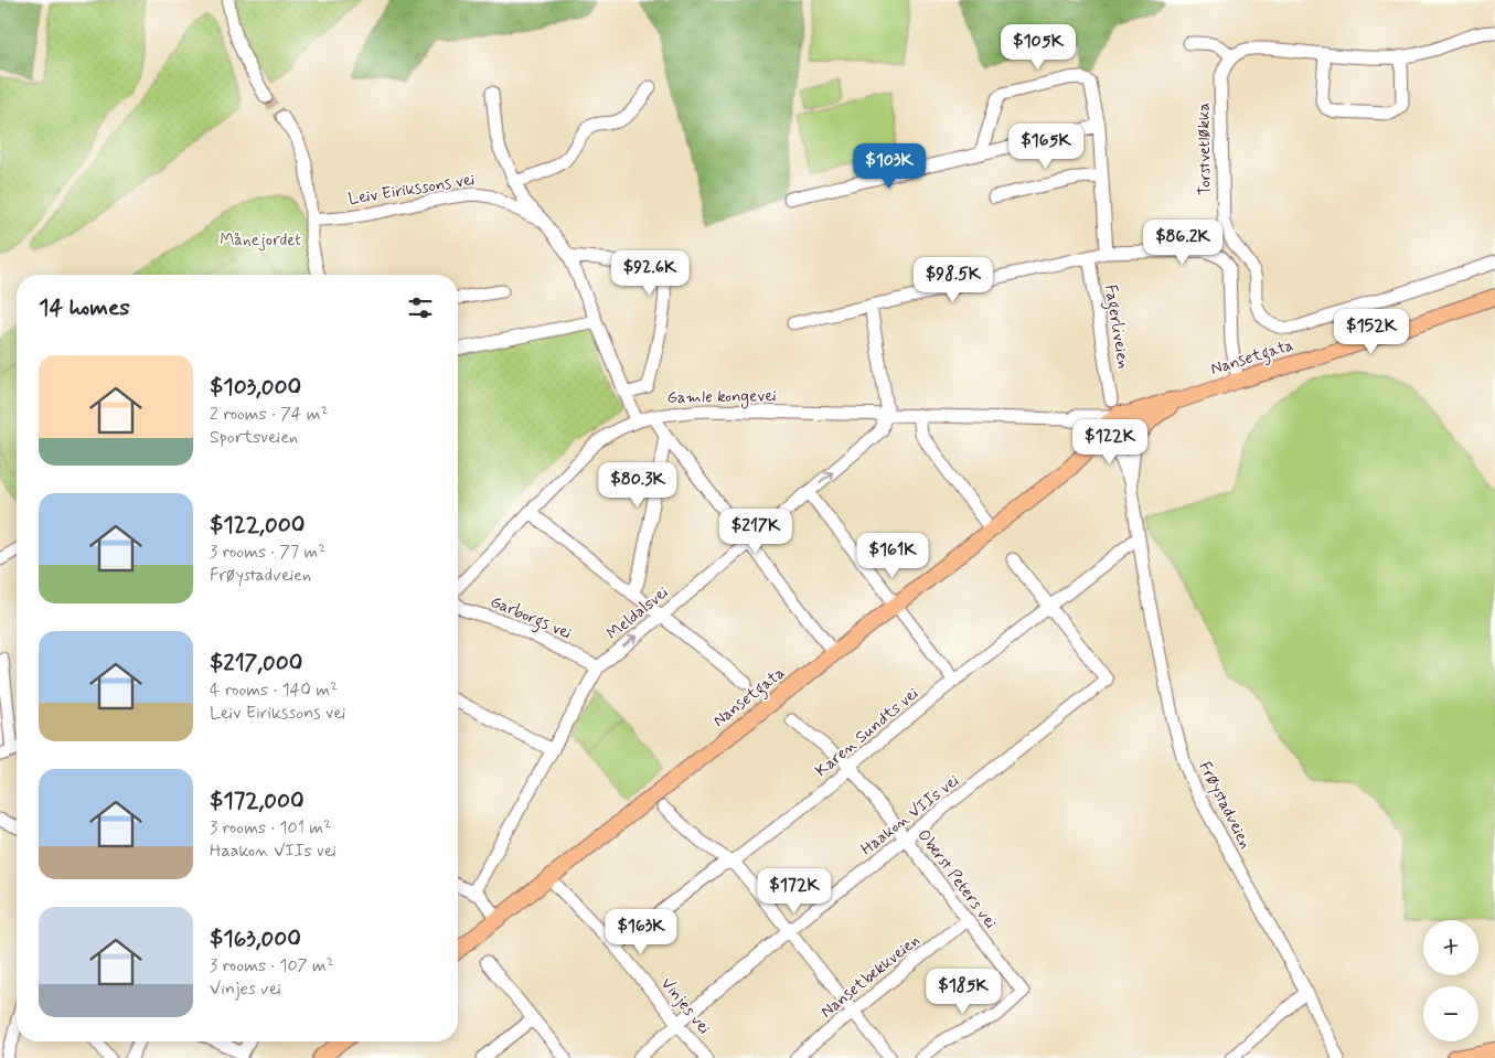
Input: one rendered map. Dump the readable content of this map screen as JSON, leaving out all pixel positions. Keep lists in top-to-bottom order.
{
  "streets": {
    "main road": ["Nansetgata"],
    "street": [
      "Torstvetløkka",
      "Leiv Eirikssons vei",
      "Fagerliveien",
      "Gamle kongevei",
      "Meldalsvei",
      "Garborgs vei",
      "Karen Sundts vei",
      "Frøystadveien",
      "Haakon VIIs vei",
      "Oberst Peters vei",
      "Nansetbekkveien",
      "Vinjes vei"
    ]
  },
  "crossings": [
    ["Leiv Eirikssons vei", "Gamle kongevei"],
    ["Nansetgata", "Gamle kongevei"],
    ["Nansetgata", "Frøystadveien"],
    ["Nansetgata", "Vinjes vei"],
    ["Gamle kongevei", "Meldalsvei"],
    ["Gamle kongevei", "Frøystadveien"],
    ["Meldalsvei", "Garborgs vei"],
    ["Karen Sundts vei", "Frøystadveien"],
    ["Karen Sundts vei", "Haakon VIIs vei"],
    ["Karen Sundts vei", "Oberst Peters vei"],
    ["Karen Sundts vei", "Vinjes vei"],
    ["Haakon VIIs vei", "Oberst Peters vei"],
    ["Haakon VIIs vei", "Vinjes vei"],
    ["Oberst Peters vei", "Nansetbekkveien"]
  ],
  "parks": ["Månejordet"],
  "page": {
    "price": [
      "$105K",
      "$165K",
      "$103K",
      "$86.2K",
      "$92.6K",
      "$98.5K",
      "$152K",
      "$122K",
      "$80.3K",
      "$217K",
      "$161K",
      "$172K",
      "$163K",
      "$185K"
    ],
    "heading": "14 homes",
    "list": [
      {
        "name": "$103,000",
        "note": "2 rooms · 74 m² · Sportsveien"
      },
      {
        "name": "$122,000",
        "note": "3 rooms · 77 m² · Frøystadveien"
      },
      {
        "name": "$217,000",
        "note": "4 rooms · 140 m² · Leiv Eirikssons vei"
      },
      {
        "name": "$172,000",
        "note": "3 rooms · 101 m² · Haakon VIIs vei"
      },
      {
        "name": "$163,000",
        "note": "3 rooms · 107 m² · Vinjes vei"
      }
    ],
    "map_buttons": ["+", "−"]
  }
}
